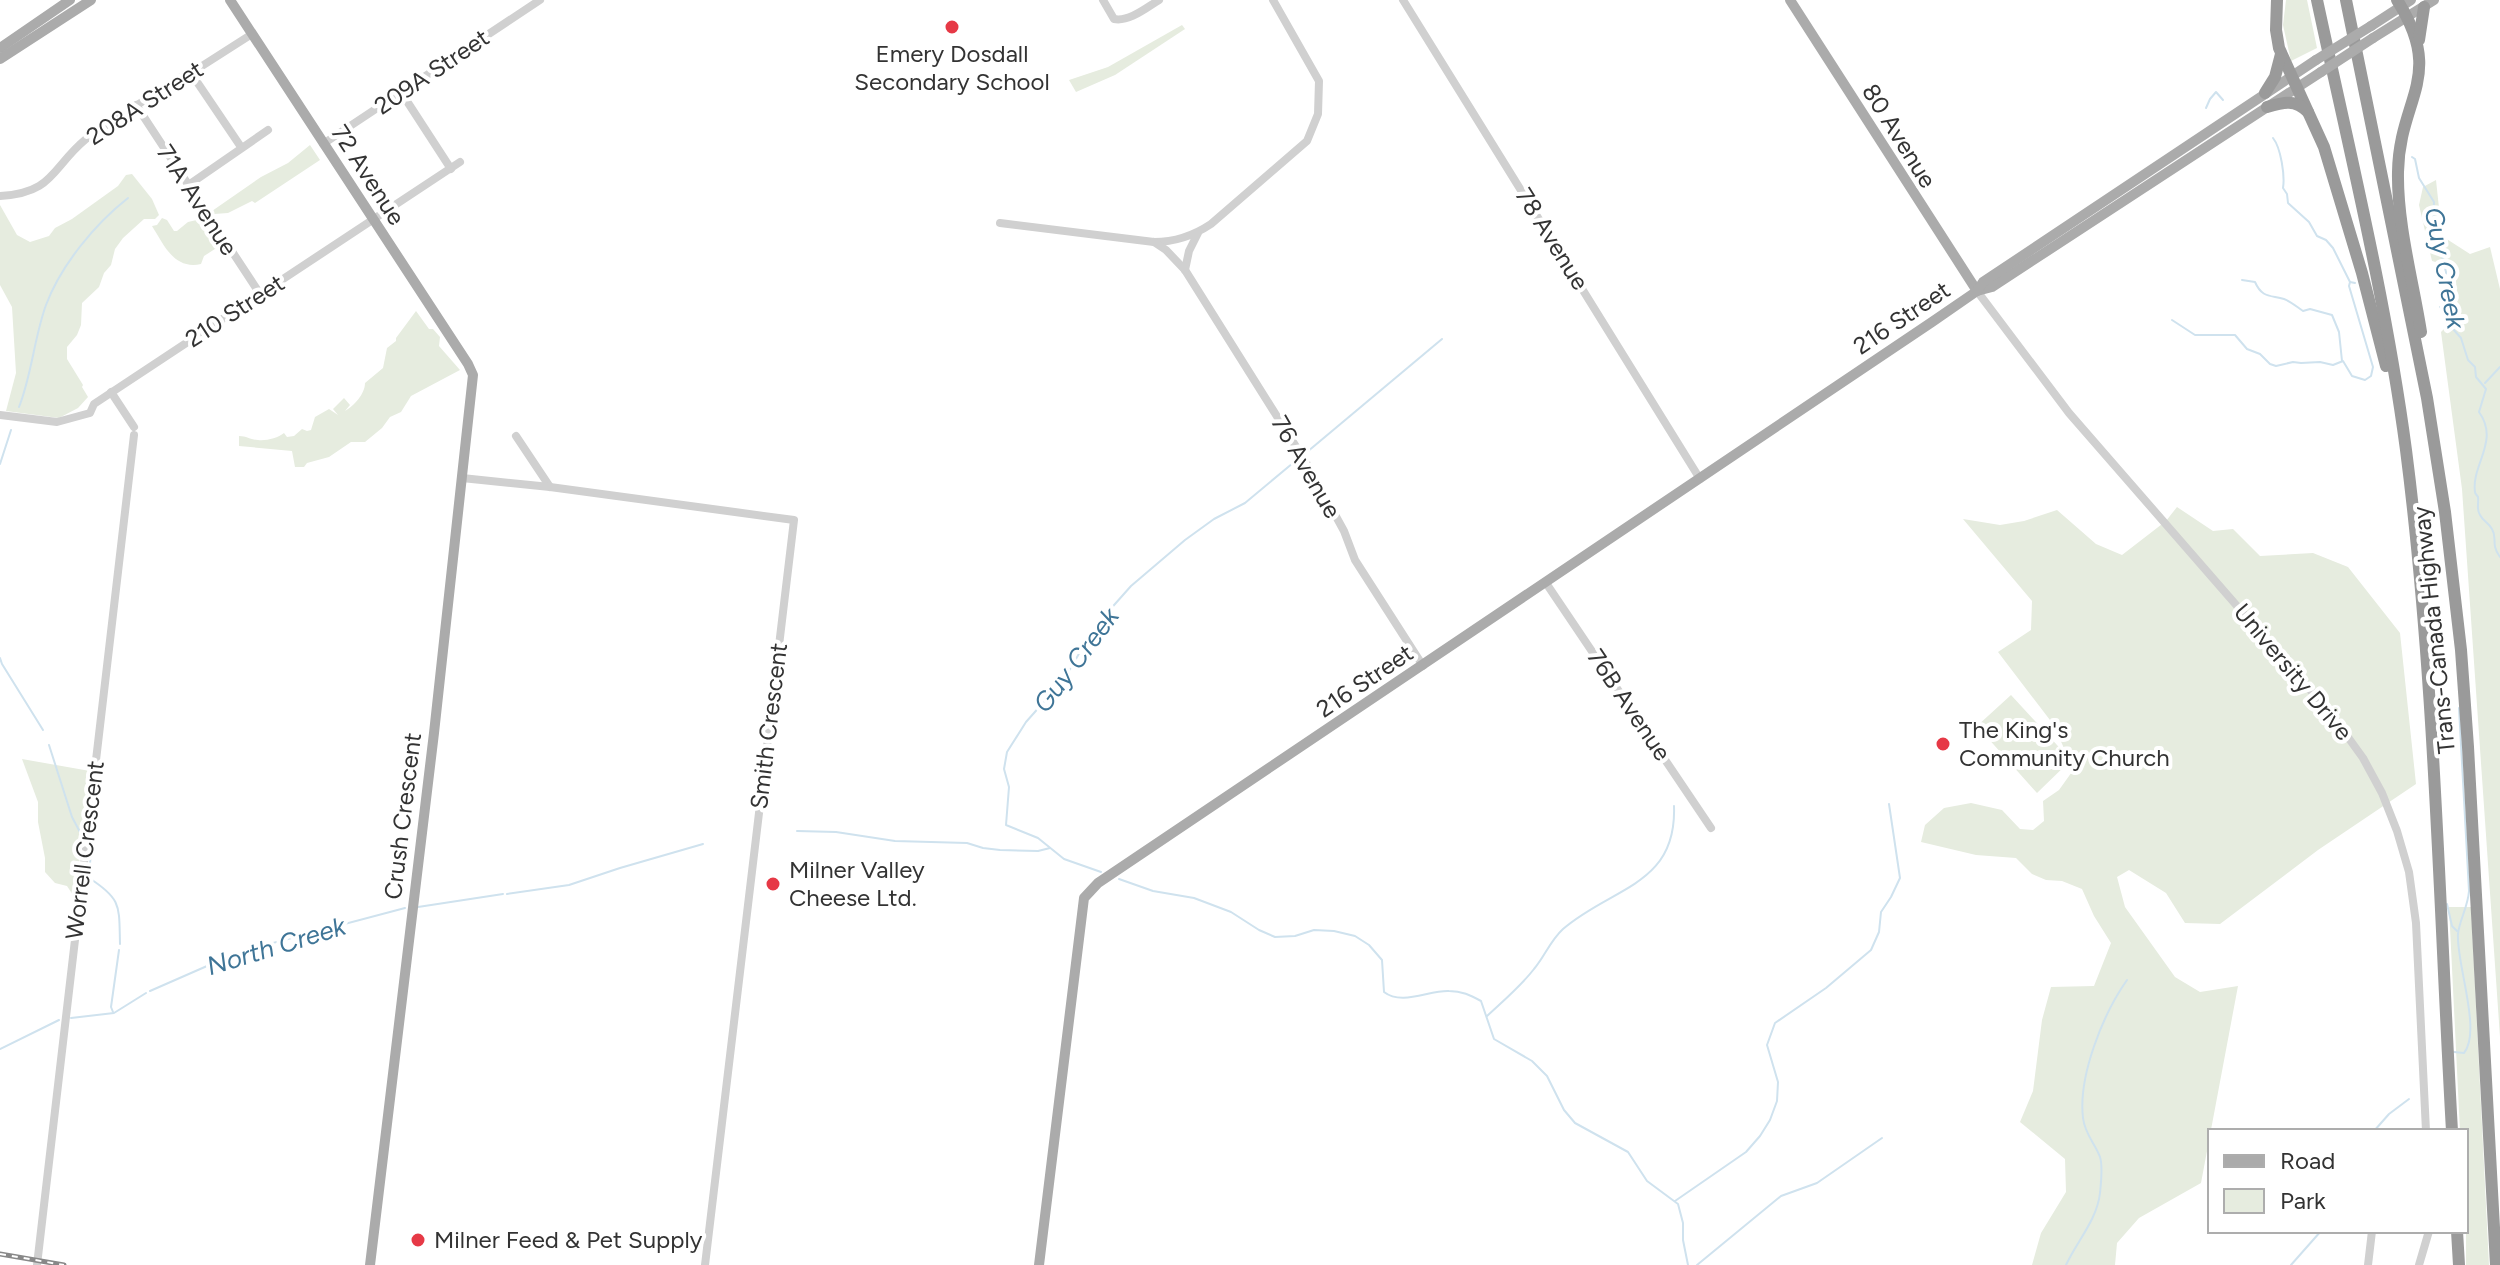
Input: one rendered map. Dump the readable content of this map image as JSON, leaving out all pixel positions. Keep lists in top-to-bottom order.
{
  "streets": {
    "highway": ["Trans-Canada Highway"],
    "main road": [
      "80 Avenue",
      "72 Avenue",
      "216 Street",
      "Crush Crescent"
    ],
    "street": [
      "209A Street",
      "208A Street",
      "71A Avenue",
      "78 Avenue",
      "210 Street",
      "76 Avenue",
      "University Drive",
      "76B Avenue",
      "Smith Crescent",
      "Worrell Crescent"
    ]
  },
  "crossings": [
    ["209A Street", "72 Avenue"],
    ["208A Street", "72 Avenue"],
    ["208A Street", "71A Avenue"],
    ["80 Avenue", "216 Street"],
    ["80 Avenue", "University Drive"],
    ["72 Avenue", "210 Street"],
    ["72 Avenue", "Crush Crescent"],
    ["71A Avenue", "210 Street"],
    ["78 Avenue", "216 Street"],
    ["210 Street", "Worrell Crescent"],
    ["216 Street", "76 Avenue"],
    ["216 Street", "University Drive"],
    ["216 Street", "76B Avenue"],
    ["Smith Crescent", "Crush Crescent"]
  ],
  "water": ["Guy Creek", "North Creek"],
  "places": [
    "Emery Dosdall Secondary School",
    "The King's Community Church",
    "Milner Valley Cheese Ltd.",
    "Milner Feed & Pet Supply"
  ],
  "legend": ["Road", "Park"]
}
